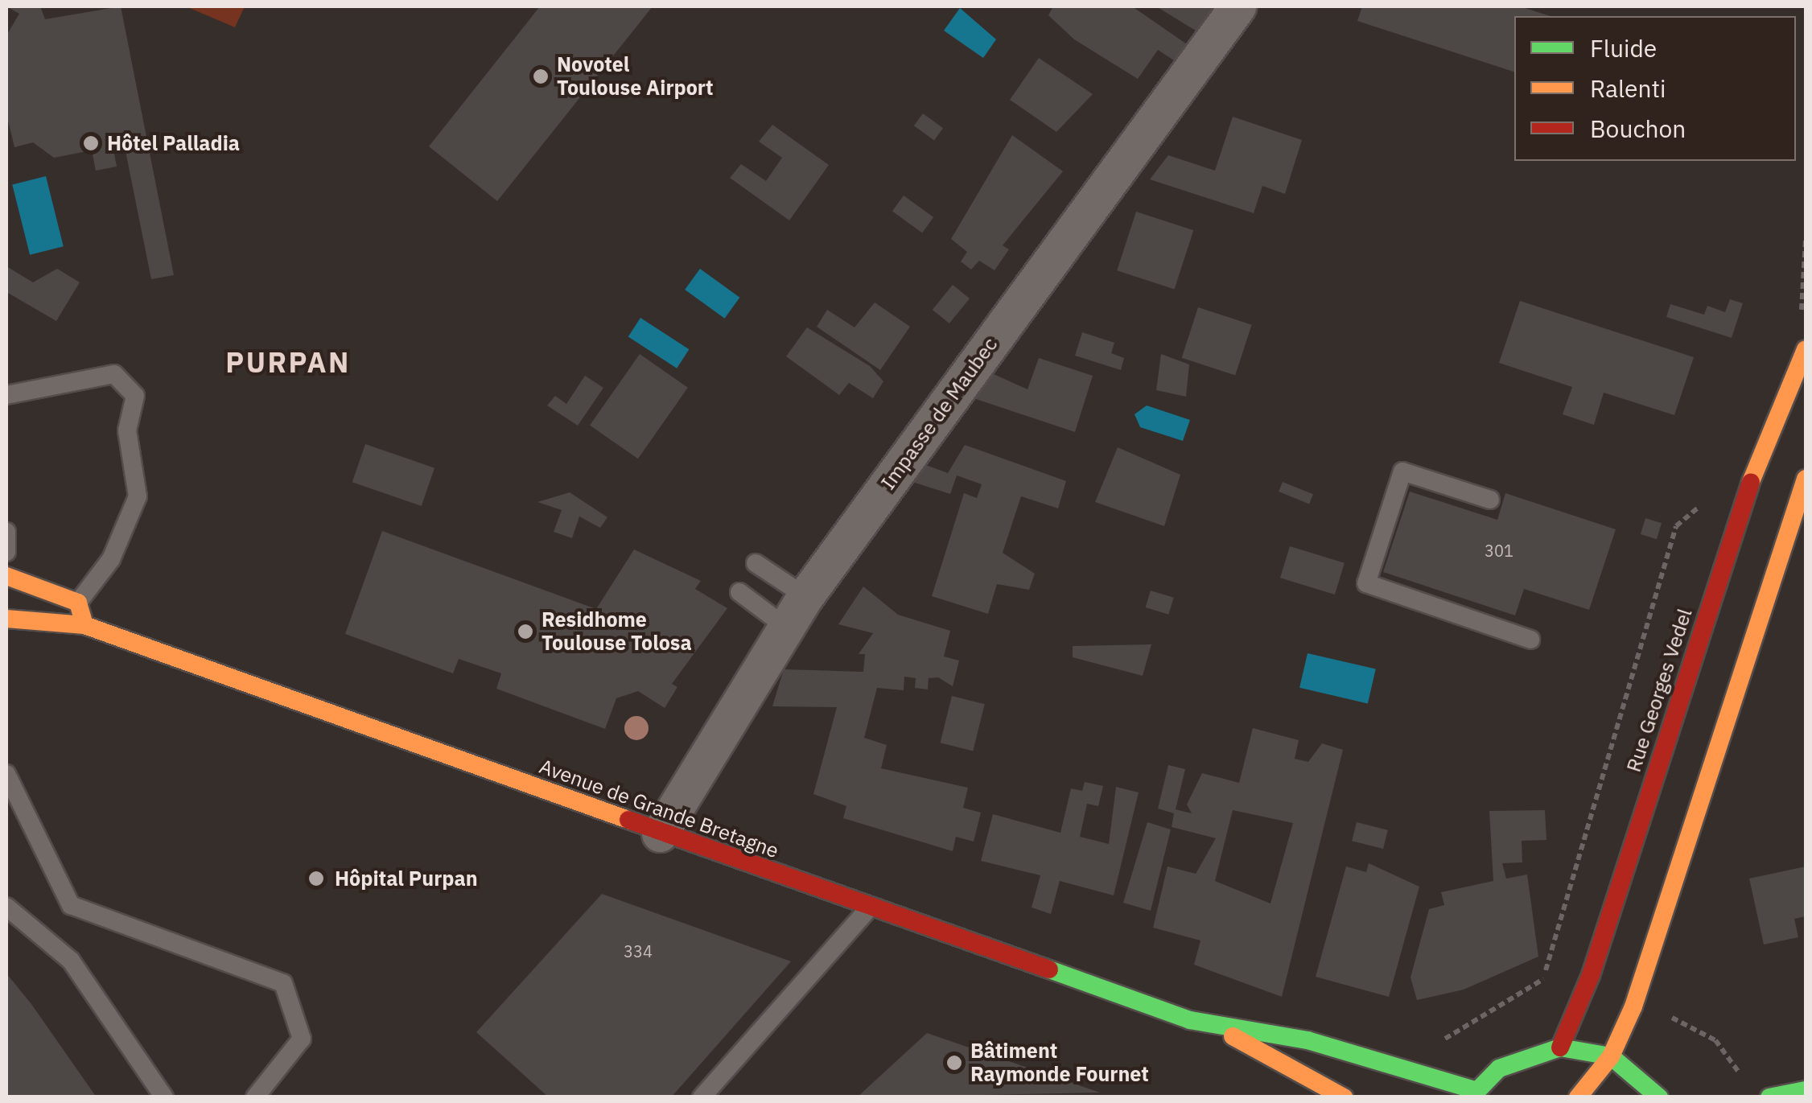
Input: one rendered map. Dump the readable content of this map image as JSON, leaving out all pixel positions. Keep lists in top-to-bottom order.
{
  "streets": {
    "main road": ["Rue Georges Vedel", "Avenue de Grande Bretagne"],
    "street": ["Impasse de Maubec"]
  },
  "crossings": [
    ["Impasse de Maubec", "Avenue de Grande Bretagne"]
  ],
  "districts": ["PURPAN"],
  "places": [
    "Novotel Toulouse Airport",
    "Hôtel Palladia",
    "Residhome Toulouse Tolosa",
    "Hôpital Purpan",
    "Bâtiment Raymonde Fournet"
  ],
  "house_numbers": ["301", "334"],
  "legend": ["Fluide", "Ralenti", "Bouchon"]
}
